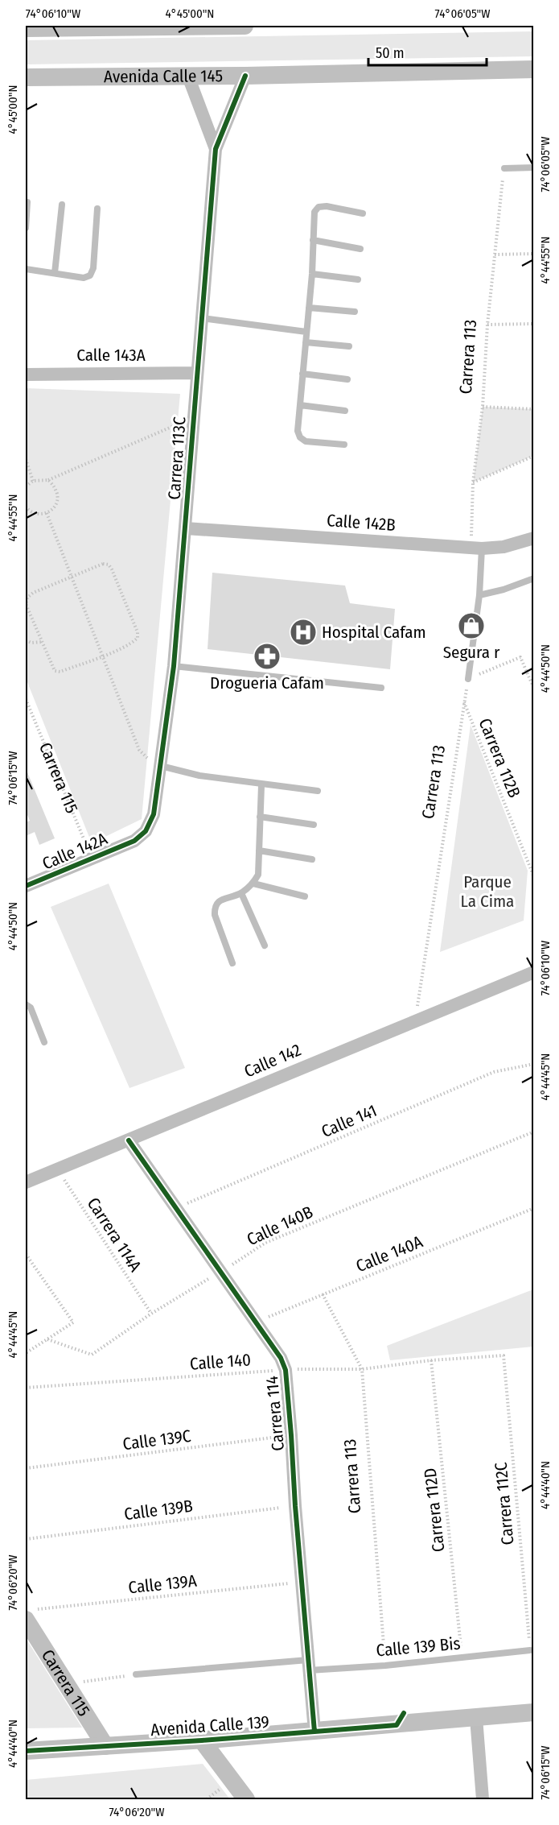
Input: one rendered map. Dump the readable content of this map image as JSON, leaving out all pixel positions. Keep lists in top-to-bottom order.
{
  "streets": {
    "main road": ["Avenida Calle 145", "Carrera 115", "Avenida Calle 139"],
    "street": [
      "Calle 143A",
      "Carrera 113C",
      "Calle 142B",
      "Calle 142A",
      "Calle 142",
      "Carrera 114"
    ],
    "lane": ["Calle 139 Bis"],
    "path": [
      "Carrera 113",
      "Carrera 112B",
      "Calle 141",
      "Calle 140B",
      "Carrera 114A",
      "Calle 140A",
      "Calle 140",
      "Calle 139C",
      "Carrera 112C",
      "Calle 139B",
      "Carrera 112D",
      "Calle 139A"
    ]
  },
  "crossings": [
    ["Avenida Calle 145", "Carrera 113C"],
    ["Calle 143A", "Carrera 113C"],
    ["Carrera 113", "Calle 142B"],
    ["Carrera 113", "Carrera 112B"],
    ["Carrera 113", "Calle 142"],
    ["Carrera 113", "Calle 140A"],
    ["Carrera 113", "Calle 140"],
    ["Carrera 113", "Calle 139 Bis"],
    ["Carrera 113C", "Calle 142B"],
    ["Carrera 113C", "Calle 142A"],
    ["Carrera 115", "Calle 142A"],
    ["Carrera 115", "Calle 139A"],
    ["Carrera 115", "Avenida Calle 139"],
    ["Calle 142", "Carrera 114A"],
    ["Calle 142", "Carrera 114"],
    ["Calle 141", "Carrera 114"],
    ["Calle 140B", "Carrera 114A"],
    ["Calle 140B", "Carrera 114"],
    ["Calle 140A", "Carrera 114"],
    ["Calle 140", "Carrera 114"],
    ["Calle 140", "Carrera 112C"],
    ["Calle 140", "Carrera 112D"],
    ["Carrera 114", "Calle 139C"],
    ["Carrera 114", "Calle 139B"],
    ["Carrera 114", "Calle 139A"],
    ["Carrera 114", "Calle 139 Bis"],
    ["Carrera 114", "Avenida Calle 139"],
    ["Carrera 112C", "Calle 139 Bis"],
    ["Carrera 112D", "Calle 139 Bis"]
  ],
  "parks": ["Parque La Cima"],
  "places": {
    "shop": ["Segura r"],
    "hospital": ["Hospital Cafam"],
    "pharmacy": ["Drogueria Cafam"]
  },
  "scale_bar": "50 m",
  "coordinates": [
    "74°06'10\"W",
    "4°45'00\"N",
    "74°06'05\"W",
    "4°44'55\"N",
    "4°44'50\"N",
    "74°06'15\"W",
    "4°44'45\"N",
    "4°44'40\"N",
    "74°06'20\"W"
  ]
}
